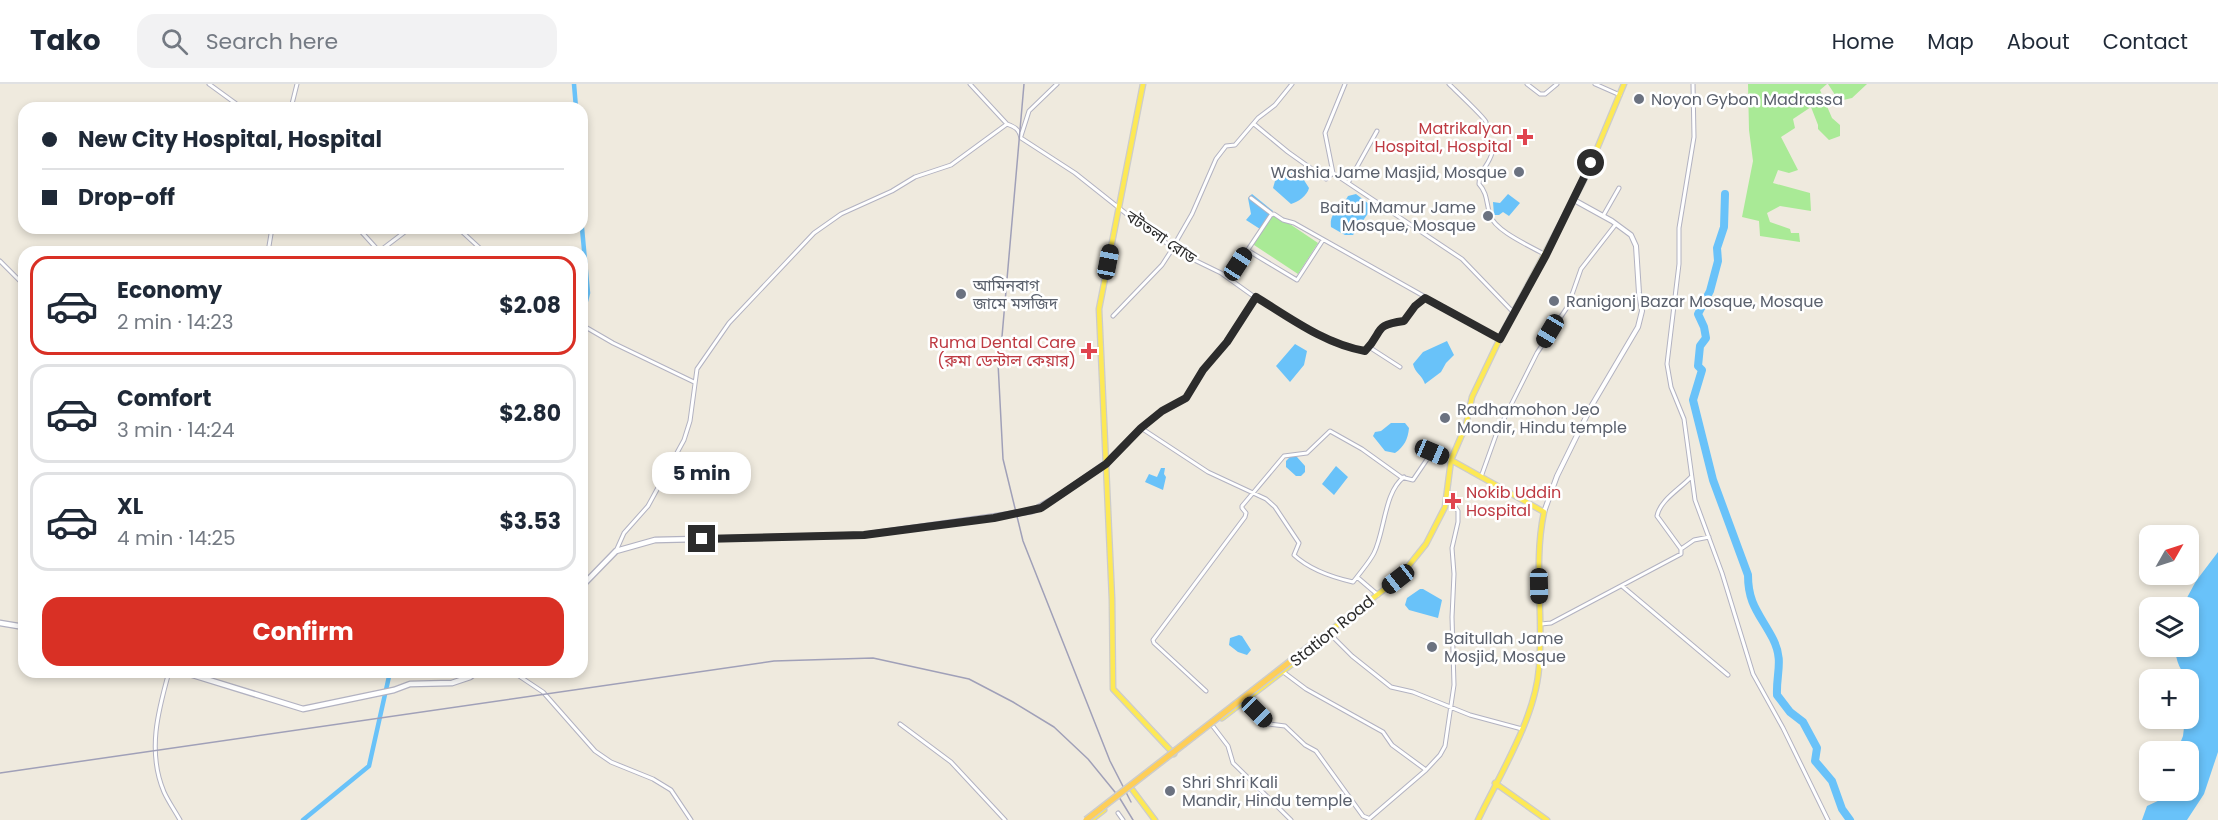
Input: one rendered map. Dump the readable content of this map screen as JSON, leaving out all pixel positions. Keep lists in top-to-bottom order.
{
  "streets": {
    "main road": ["Station Road"],
    "street": ["বটতলা রোড"]
  },
  "places": {
    "other": [
      "Noyon Gybon Madrassa",
      "Washia Jame Masjid, Mosque",
      "Baitul Mamur Jame Mosque, Mosque",
      "আমিনবাগ জামে মসজিদ",
      "Ranigonj Bazar Mosque, Mosque",
      "Radhamohon Jeo Mondir, Hindu temple",
      "Baitullah Jame Mosjid, Mosque",
      "Shri Shri Kali Mandir, Hindu temple"
    ],
    "health": ["Matrikalyan Hospital, Hospital", "Ruma Dental Care (রুমা ডেন্টাল কেয়ার)", "Nokib Uddin Hospital"]
  },
  "north": "top right",
  "page": {
    "header": "Tako",
    "search": "Search here",
    "nav": [
      "Home",
      "Map",
      "About",
      "Contact"
    ],
    "banner": ["New City Hospital, Hospital", "Drop-off"],
    "list": [
      {
        "name": "Economy",
        "note": "2 min · 14:23",
        "value": "$2.08"
      },
      {
        "name": "Comfort",
        "note": "3 min · 14:24",
        "value": "$2.80"
      },
      {
        "name": "XL",
        "note": "4 min · 14:25",
        "value": "$3.53"
      }
    ],
    "bubble": "5 min",
    "map_buttons": ["+", "−"],
    "buttons": "Confirm"
  }
}
